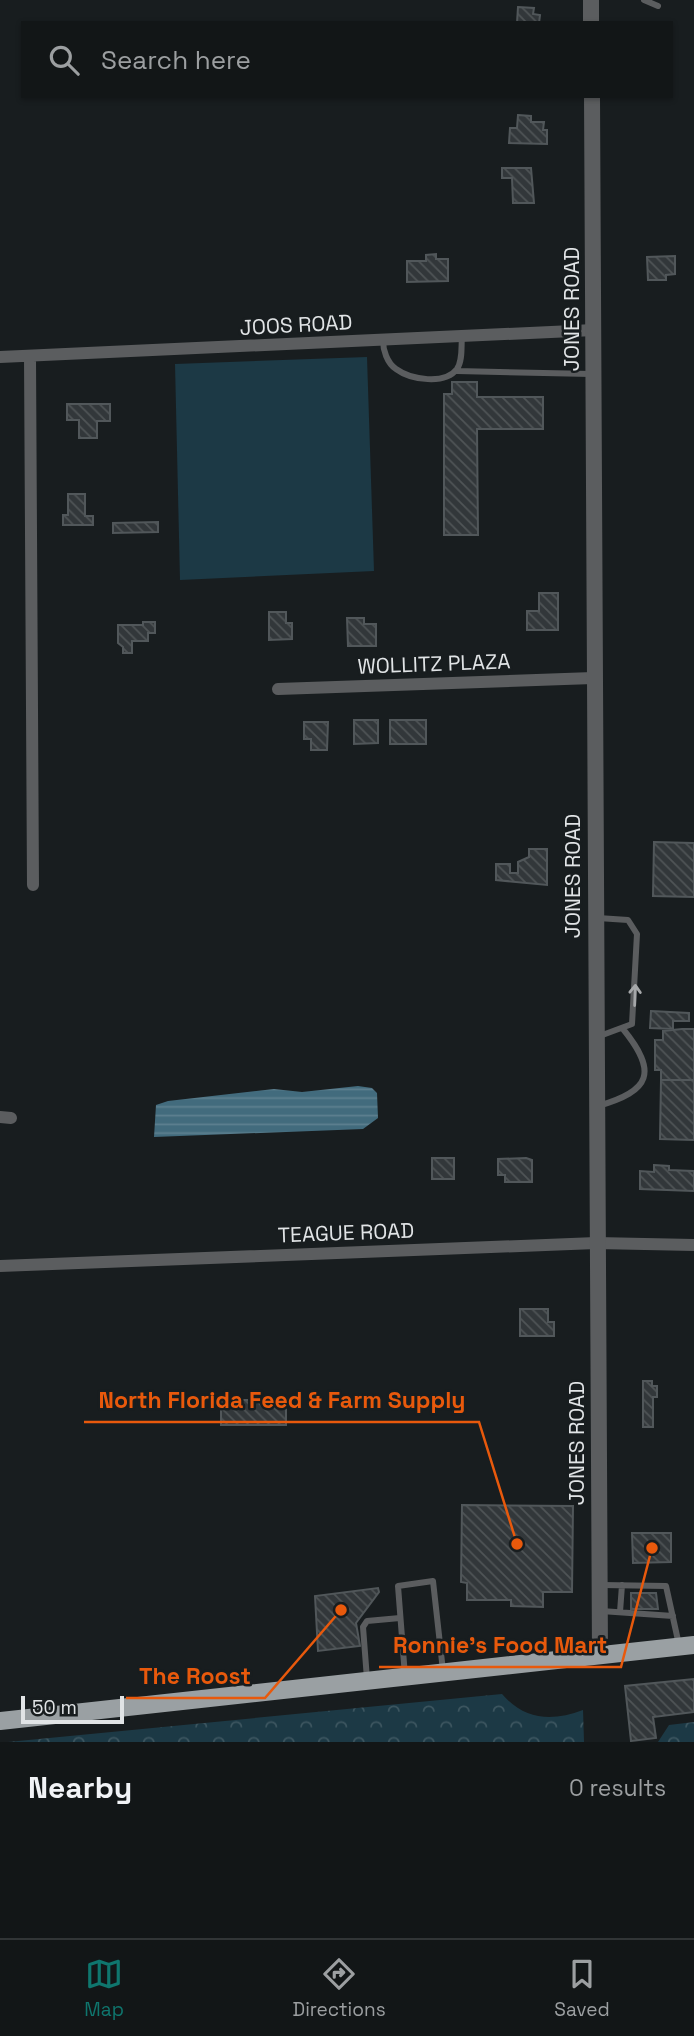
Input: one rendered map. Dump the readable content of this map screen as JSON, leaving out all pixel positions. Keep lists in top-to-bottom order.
{
  "streets": {
    "street": [
      "JONES ROAD",
      "JOOS ROAD",
      "WOLLITZ PLAZA",
      "TEAGUE ROAD"
    ]
  },
  "crossings": [
    ["JONES ROAD", "JOOS ROAD"],
    ["JONES ROAD", "WOLLITZ PLAZA"],
    ["JONES ROAD", "TEAGUE ROAD"]
  ],
  "places": ["North Florida Feed & Farm Supply", "Ronnie's Food Mart", "The Roost"],
  "scale_bar": "50 m",
  "page": {
    "search": "Search here",
    "scale": "50 m",
    "heading": ["Nearby", "0 results"],
    "nav": ["Map", "Directions", "Saved"]
  }
}
